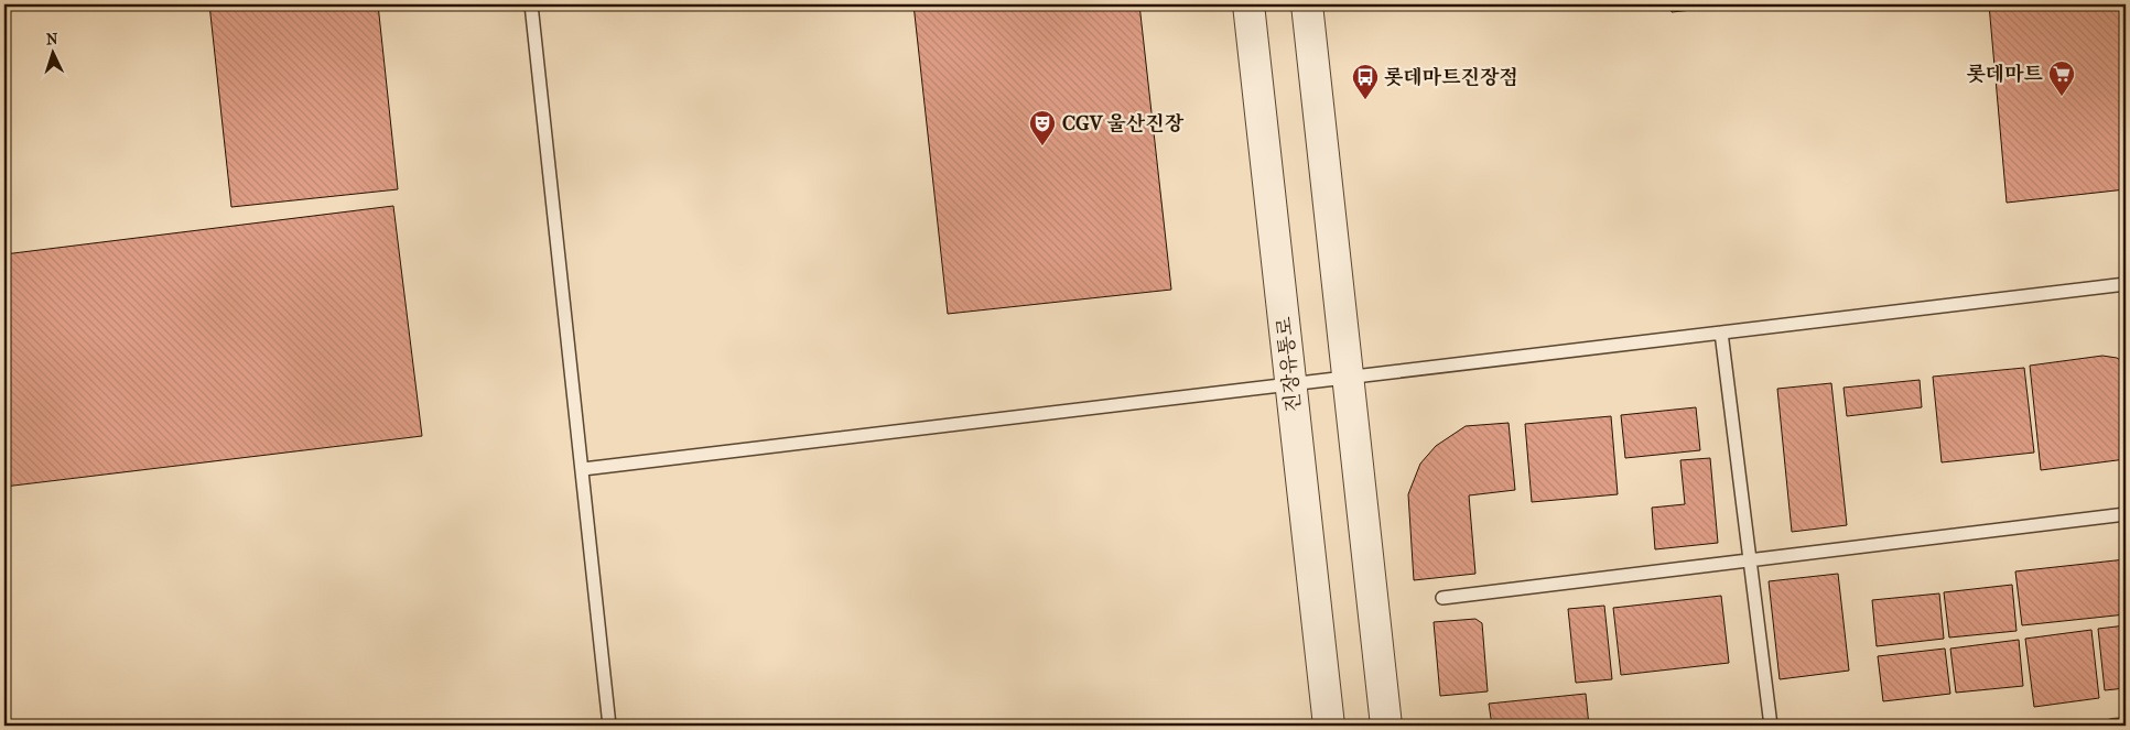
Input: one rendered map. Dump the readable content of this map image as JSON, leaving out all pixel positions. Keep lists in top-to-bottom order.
{
  "streets": {
    "street": ["진장유통로"]
  },
  "places": {
    "supermarket": ["롯데마트"],
    "bus stop": ["롯데마트진장점"],
    "theatre": ["CGV 울산진장"]
  },
  "north": "top"
}
